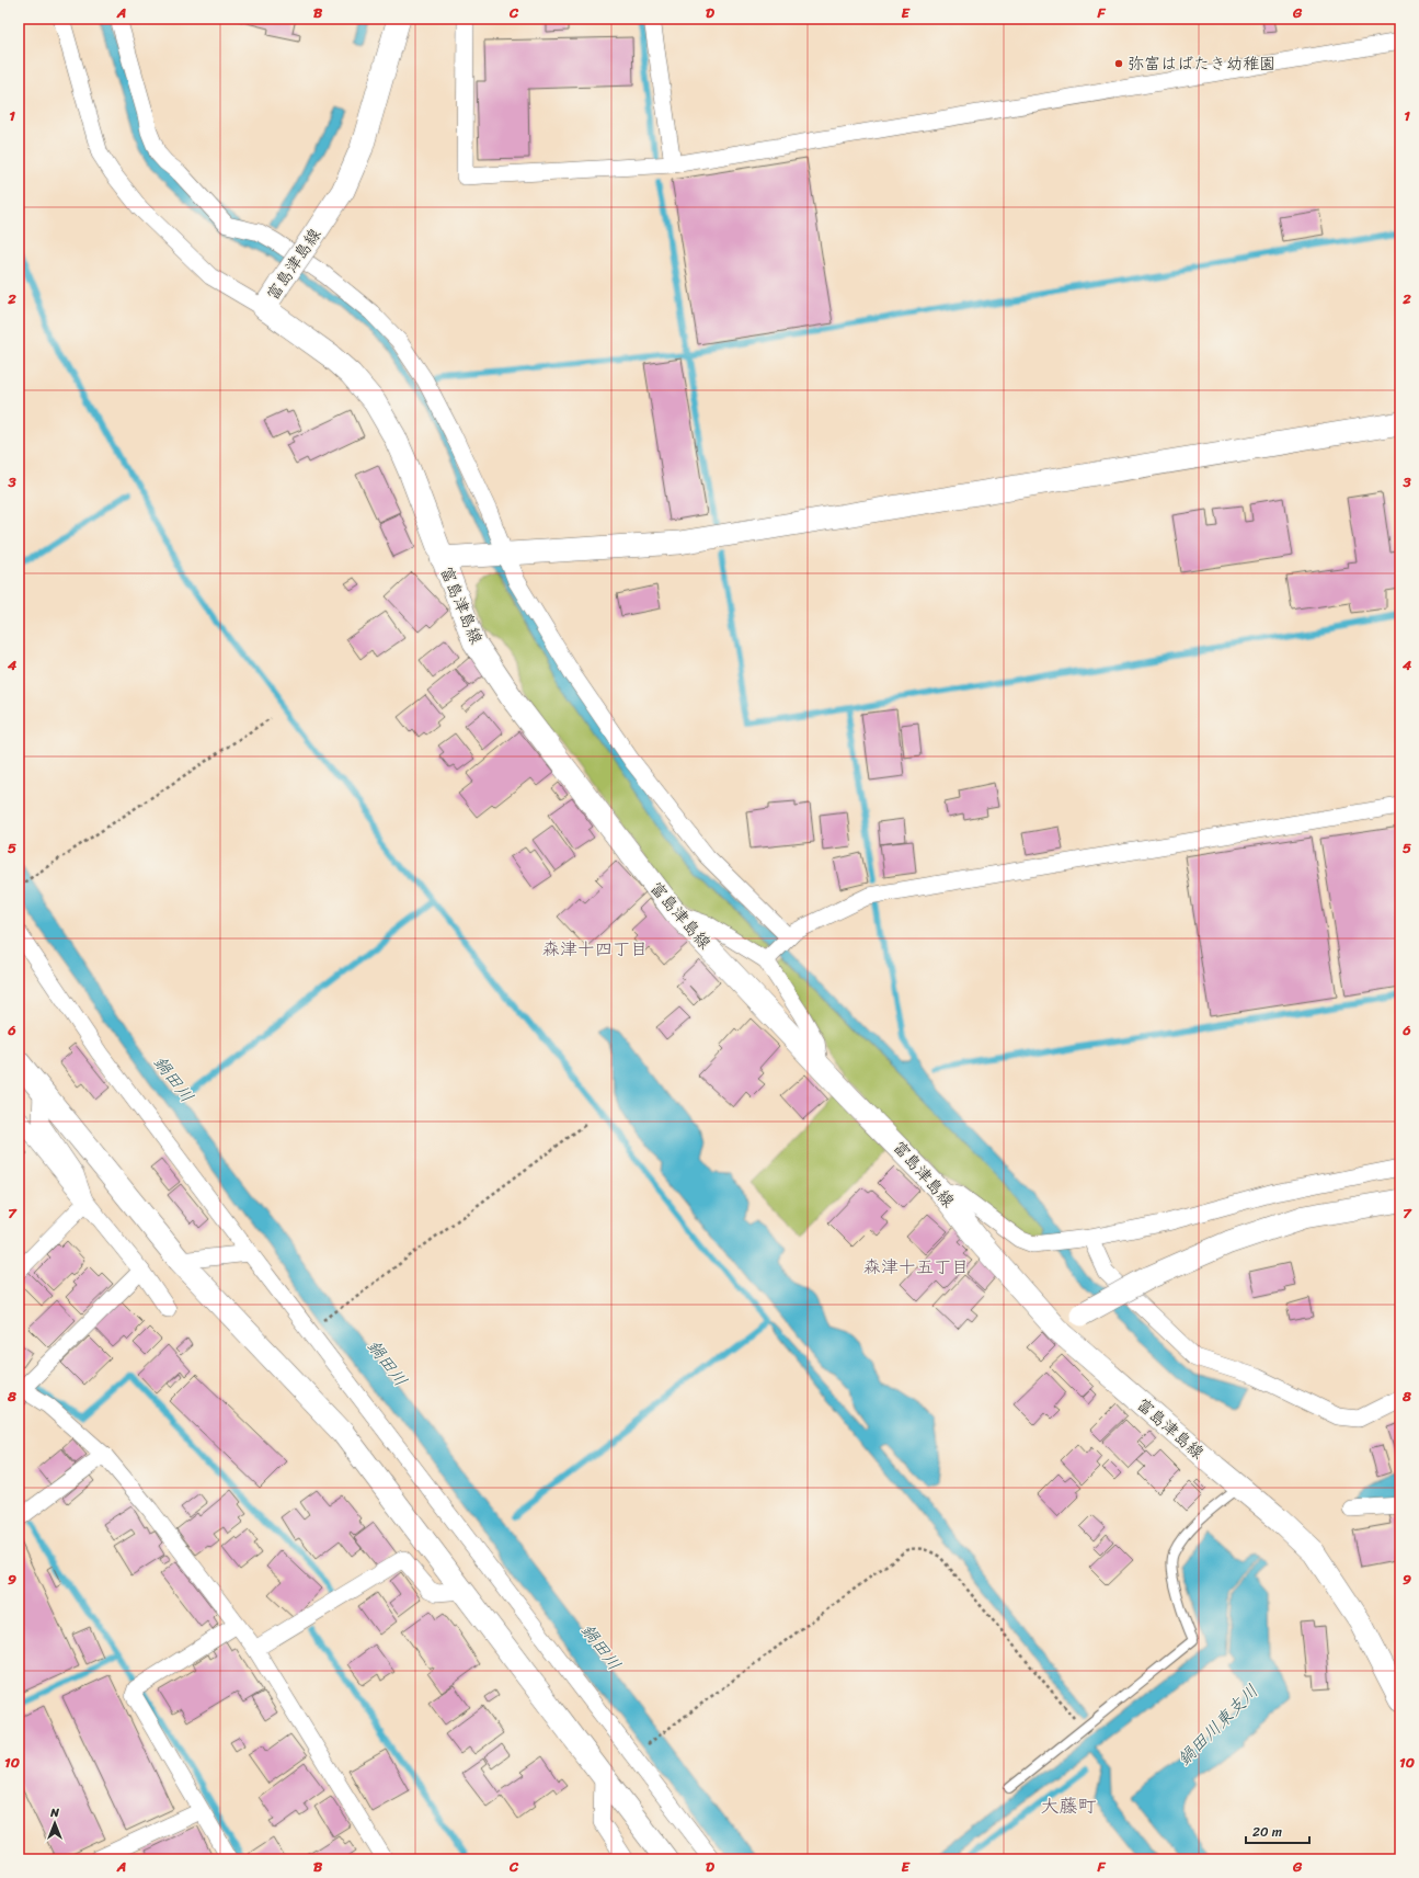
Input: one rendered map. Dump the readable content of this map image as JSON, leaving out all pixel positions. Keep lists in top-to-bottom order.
{
  "streets": {
    "street": ["富島津島線"]
  },
  "districts": ["森津十四丁目", "森津十五丁目", "大藤町"],
  "water": ["鍋田川", "鍋田川東支川"],
  "places": ["弥富はばたき幼稚園"],
  "scale_bar": "20 m",
  "north": "top",
  "grid": {
    "columns": [
      "A",
      "B",
      "C",
      "D",
      "E",
      "F",
      "G"
    ],
    "rows": [
      "1",
      "2",
      "3",
      "4",
      "5",
      "6",
      "7",
      "8",
      "9",
      "10"
    ]
  }
}
